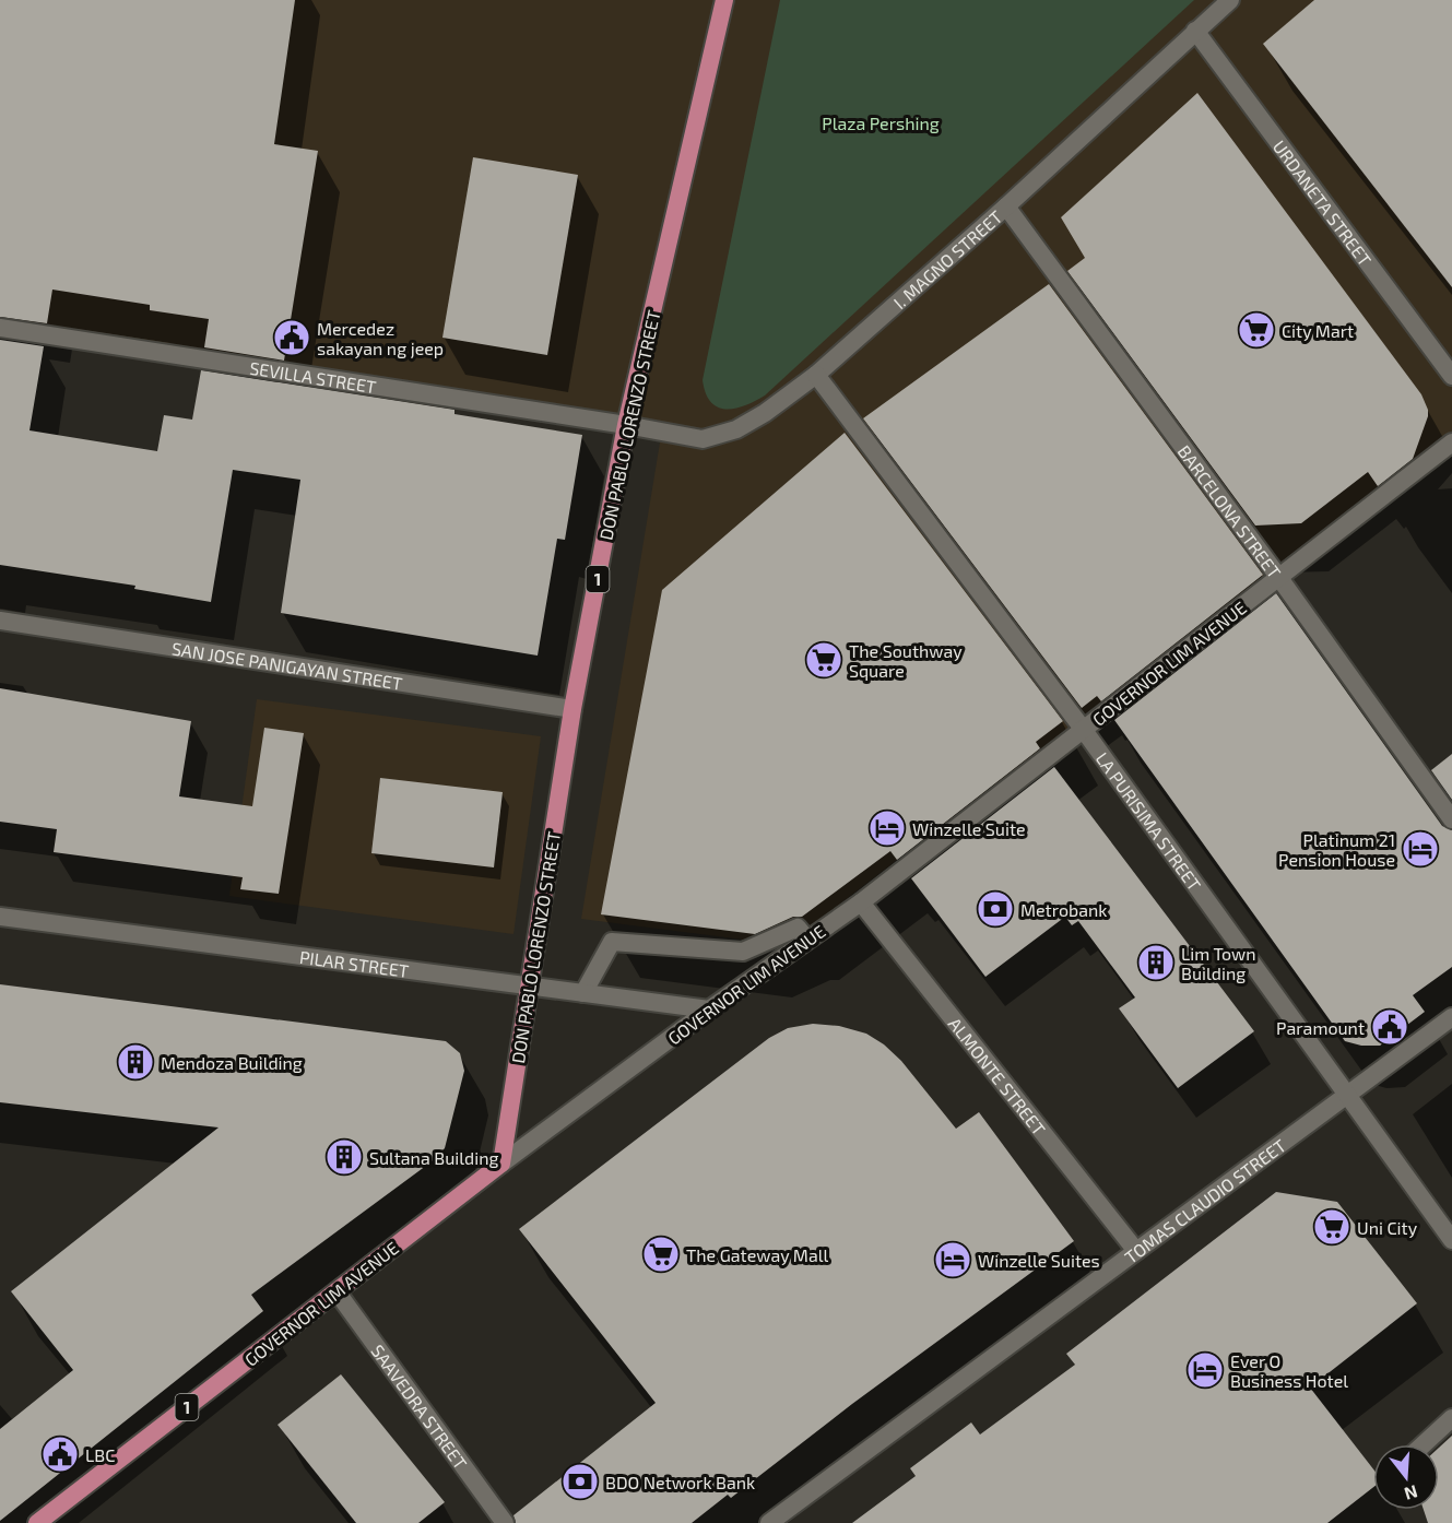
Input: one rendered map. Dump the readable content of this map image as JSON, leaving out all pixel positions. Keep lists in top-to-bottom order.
{
  "streets": {
    "main road": ["DON PABLO LORENZO STREET", "1", "GOVERNOR LIM AVENUE"],
    "street": [
      "URDANETA STREET",
      "I. MAGNO STREET",
      "SEVILLA STREET",
      "BARCELONA STREET",
      "SAN JOSE PANIGAYAN STREET",
      "LA PURISIMA STREET",
      "PILAR STREET",
      "ALMONTE STREET",
      "TOMAS CLAUDIO STREET",
      "SAAVEDRA STREET"
    ]
  },
  "crossings": [
    ["URDANETA STREET", "I. MAGNO STREET"],
    ["I. MAGNO STREET", "SEVILLA STREET"],
    ["I. MAGNO STREET", "DON PABLO LORENZO STREET"],
    ["I. MAGNO STREET", "BARCELONA STREET"],
    ["I. MAGNO STREET", "LA PURISIMA STREET"],
    ["SEVILLA STREET", "DON PABLO LORENZO STREET"],
    ["DON PABLO LORENZO STREET", "GOVERNOR LIM AVENUE"],
    ["DON PABLO LORENZO STREET", "SAN JOSE PANIGAYAN STREET"],
    ["DON PABLO LORENZO STREET", "PILAR STREET"],
    ["BARCELONA STREET", "GOVERNOR LIM AVENUE"],
    ["GOVERNOR LIM AVENUE", "LA PURISIMA STREET"],
    ["GOVERNOR LIM AVENUE", "PILAR STREET"],
    ["GOVERNOR LIM AVENUE", "ALMONTE STREET"],
    ["GOVERNOR LIM AVENUE", "SAAVEDRA STREET"],
    ["LA PURISIMA STREET", "TOMAS CLAUDIO STREET"],
    ["ALMONTE STREET", "TOMAS CLAUDIO STREET"]
  ],
  "parks": ["Plaza Pershing"],
  "places": {
    "supermarket": [
      "City Mart",
      "The Southway Square",
      "Uni City",
      "The Gateway Mall"
    ],
    "public building": ["Mercedez sakayan ng jeep", "Paramount", "LBC"],
    "hotel": [
      "Winzelle Suite",
      "Platinum 21 Pension House",
      "Winzelle Suites",
      "Ever O Business Hotel"
    ],
    "bank": ["Metrobank", "BDO Network Bank"],
    "building": ["Lim Town Building", "Mendoza Building", "Sultana Building"]
  },
  "north": "bottom"
}
